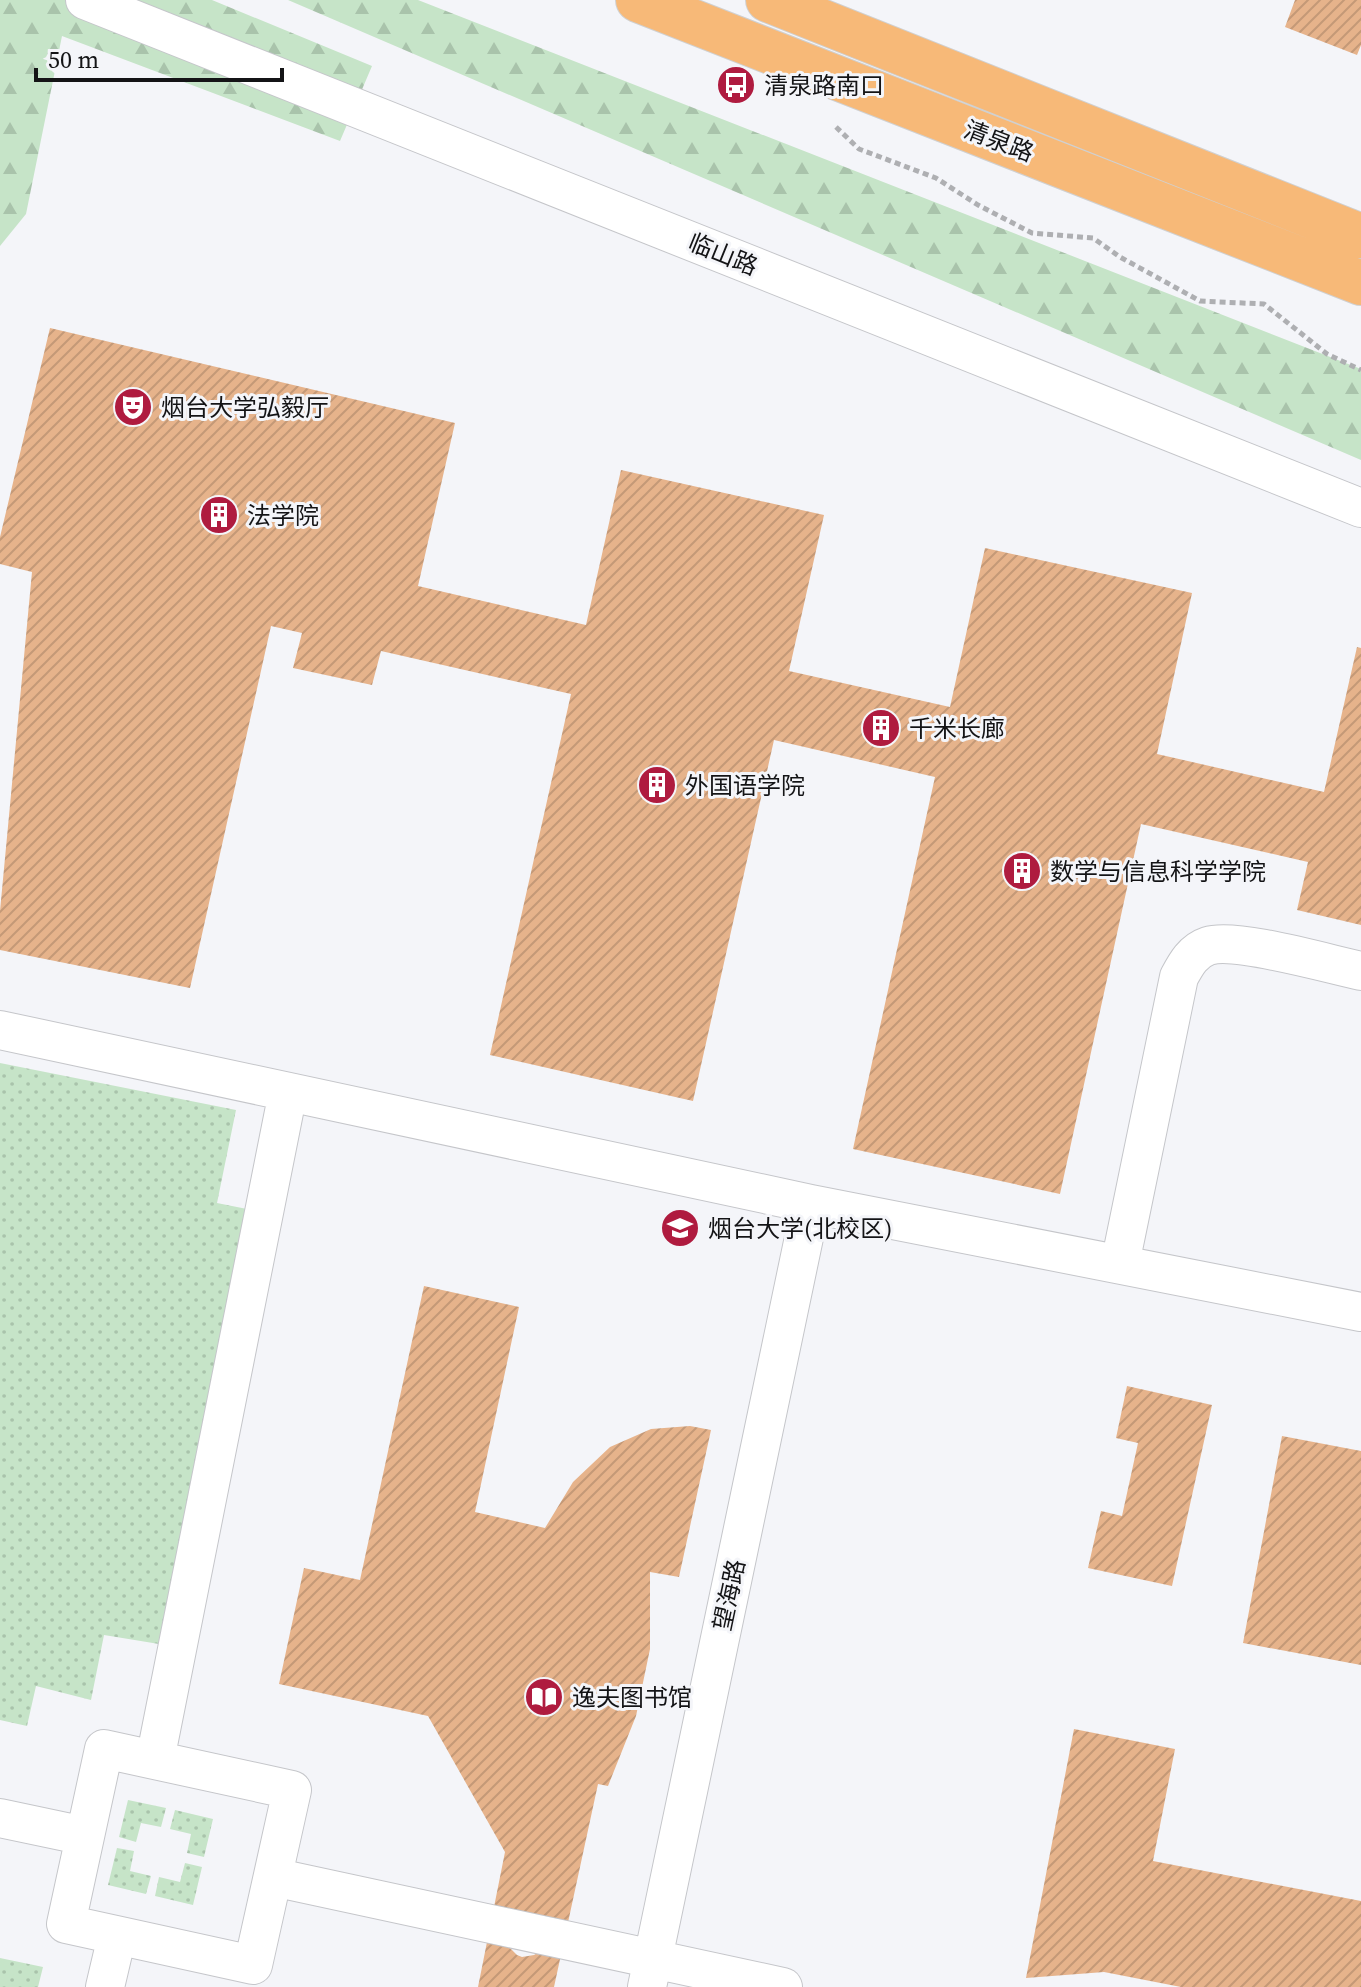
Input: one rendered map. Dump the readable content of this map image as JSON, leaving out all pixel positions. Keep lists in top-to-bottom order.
{
  "streets": {
    "main road": ["清泉路"],
    "street": ["临山路", "望海路"]
  },
  "places": {
    "bus stop": ["清泉路南口"],
    "theatre": ["烟台大学弘毅厅"],
    "building": [
      "法学院",
      "千米长廊",
      "外国语学院",
      "数学与信息科学学院"
    ],
    "school or university": ["烟台大学(北校区)"],
    "library": ["逸夫图书馆"]
  },
  "scale_bar": "50 m"
}
